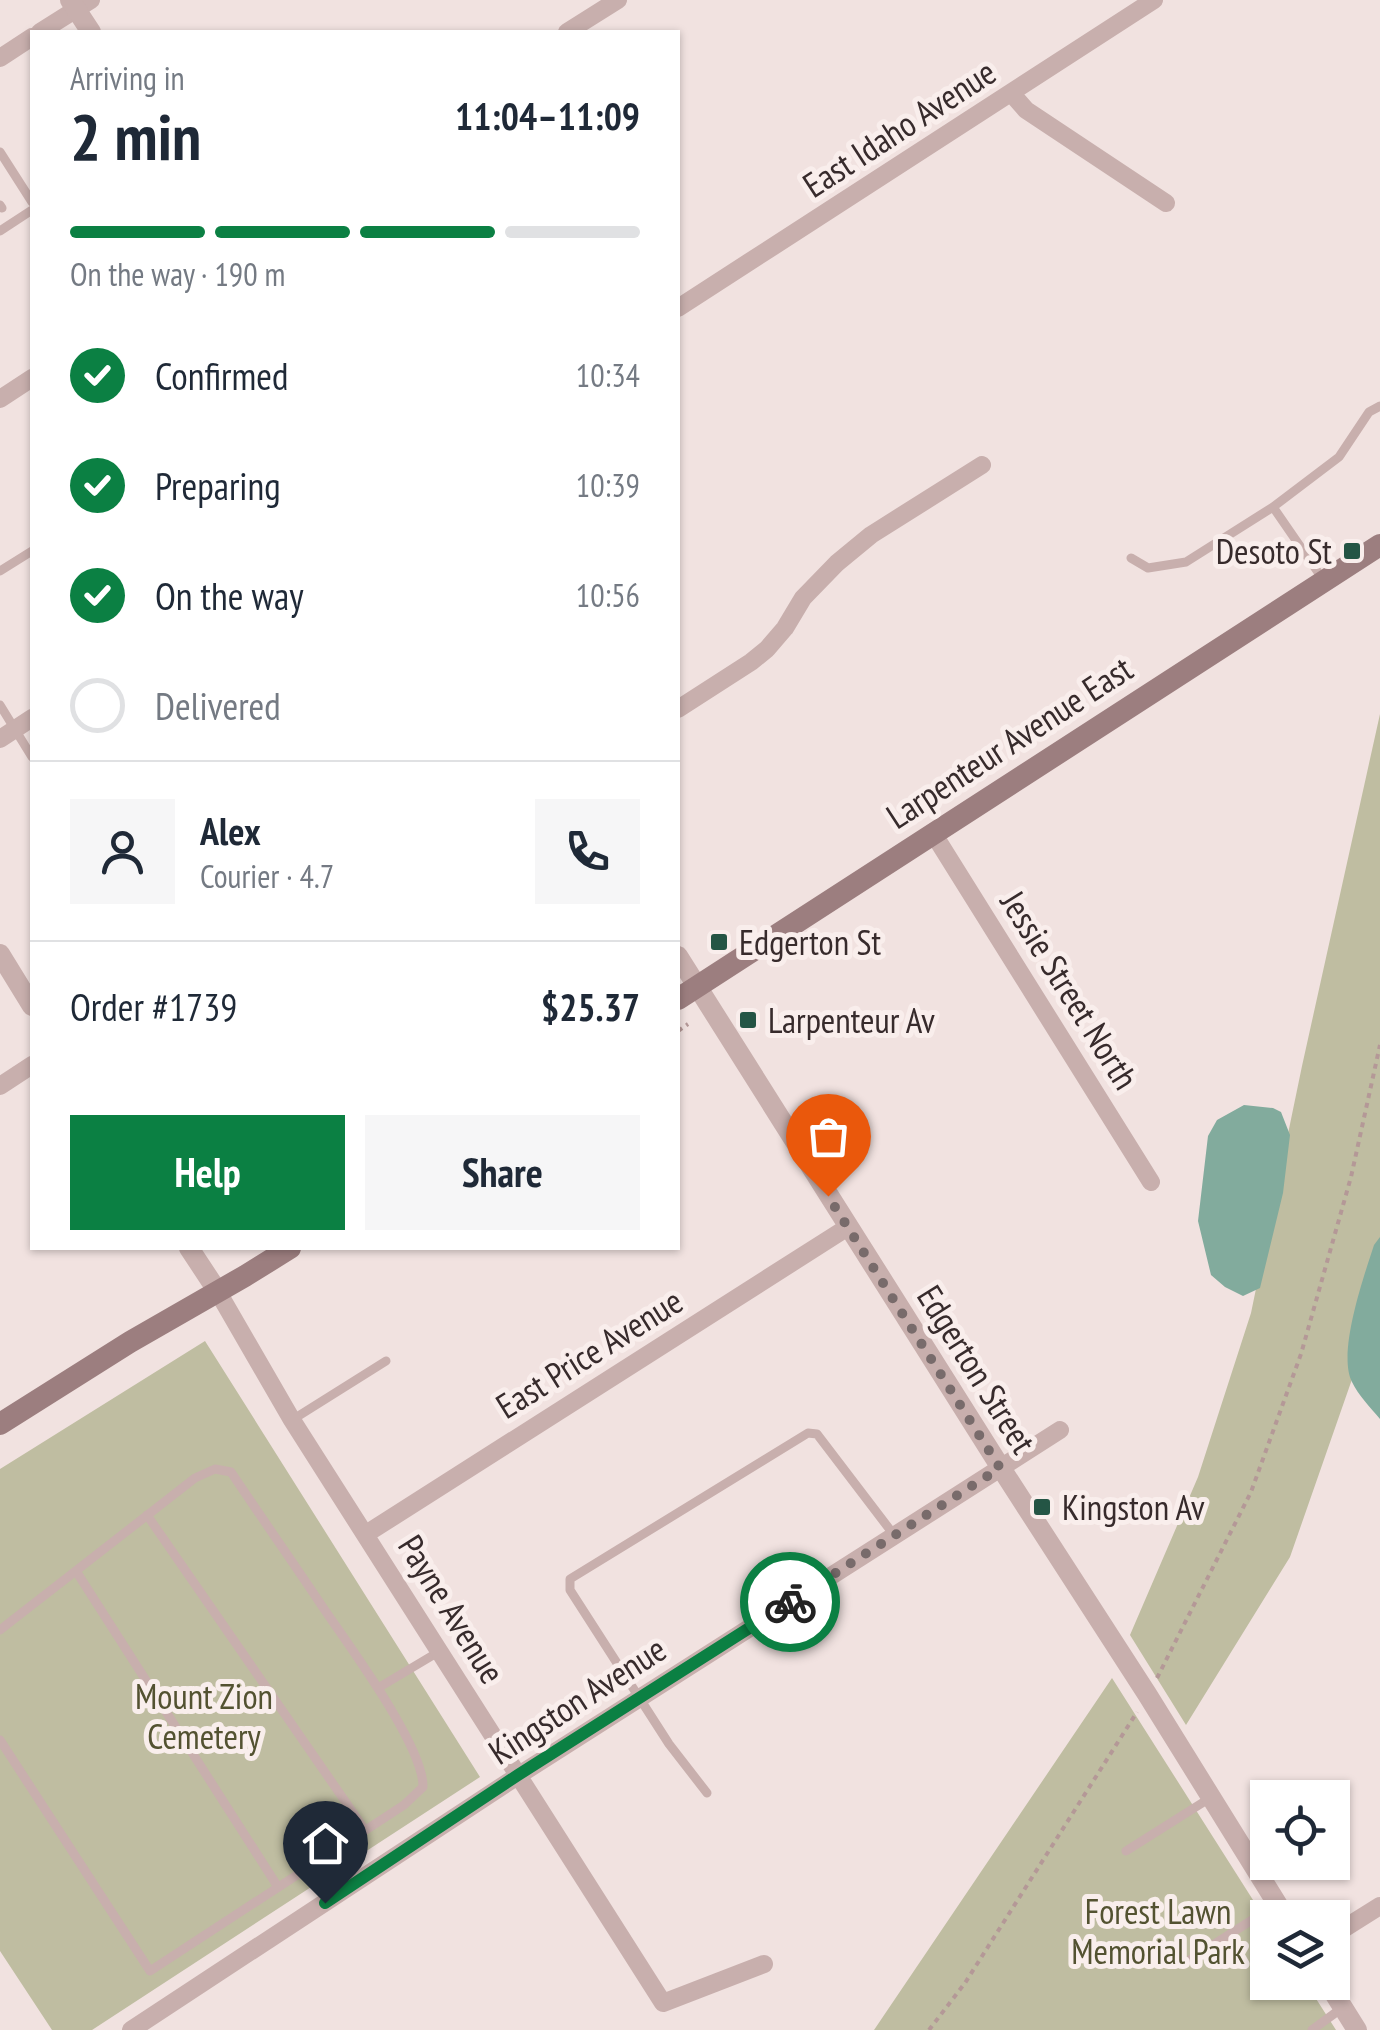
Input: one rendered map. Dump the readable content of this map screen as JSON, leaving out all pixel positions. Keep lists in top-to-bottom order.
{
  "streets": {
    "main road": ["Larpenteur Avenue East"],
    "street": [
      "East Idaho Avenue",
      "Jessie Street North",
      "East Price Avenue",
      "Edgerton Street",
      "Payne Avenue",
      "Kingston Avenue"
    ]
  },
  "crossings": [
    ["Larpenteur Avenue East", "Jessie Street North"],
    ["Larpenteur Avenue East", "Edgerton Street"],
    ["East Price Avenue", "Edgerton Street"],
    ["East Price Avenue", "Payne Avenue"],
    ["Edgerton Street", "Kingston Avenue"],
    ["Payne Avenue", "Kingston Avenue"]
  ],
  "parks": ["Mount Zion Cemetery", "Forest Lawn Memorial Park"],
  "places": {
    "transit": [
      "Desoto St",
      "Edgerton St",
      "Larpenteur Av",
      "Kingston Av"
    ]
  },
  "page": {
    "heading": ["2 min", "Arriving in", "11:04–11:09"],
    "panel": [
      "Alex",
      "Courier · 4.7",
      "Order #1739",
      "$25.37"
    ],
    "bar": "On the way · 190 m",
    "list": [
      ["Confirmed", "10:34"],
      ["Preparing", "10:39"],
      ["On the way", "10:56"],
      "Delivered"
    ],
    "buttons": ["Help", "Share"]
  }
}
